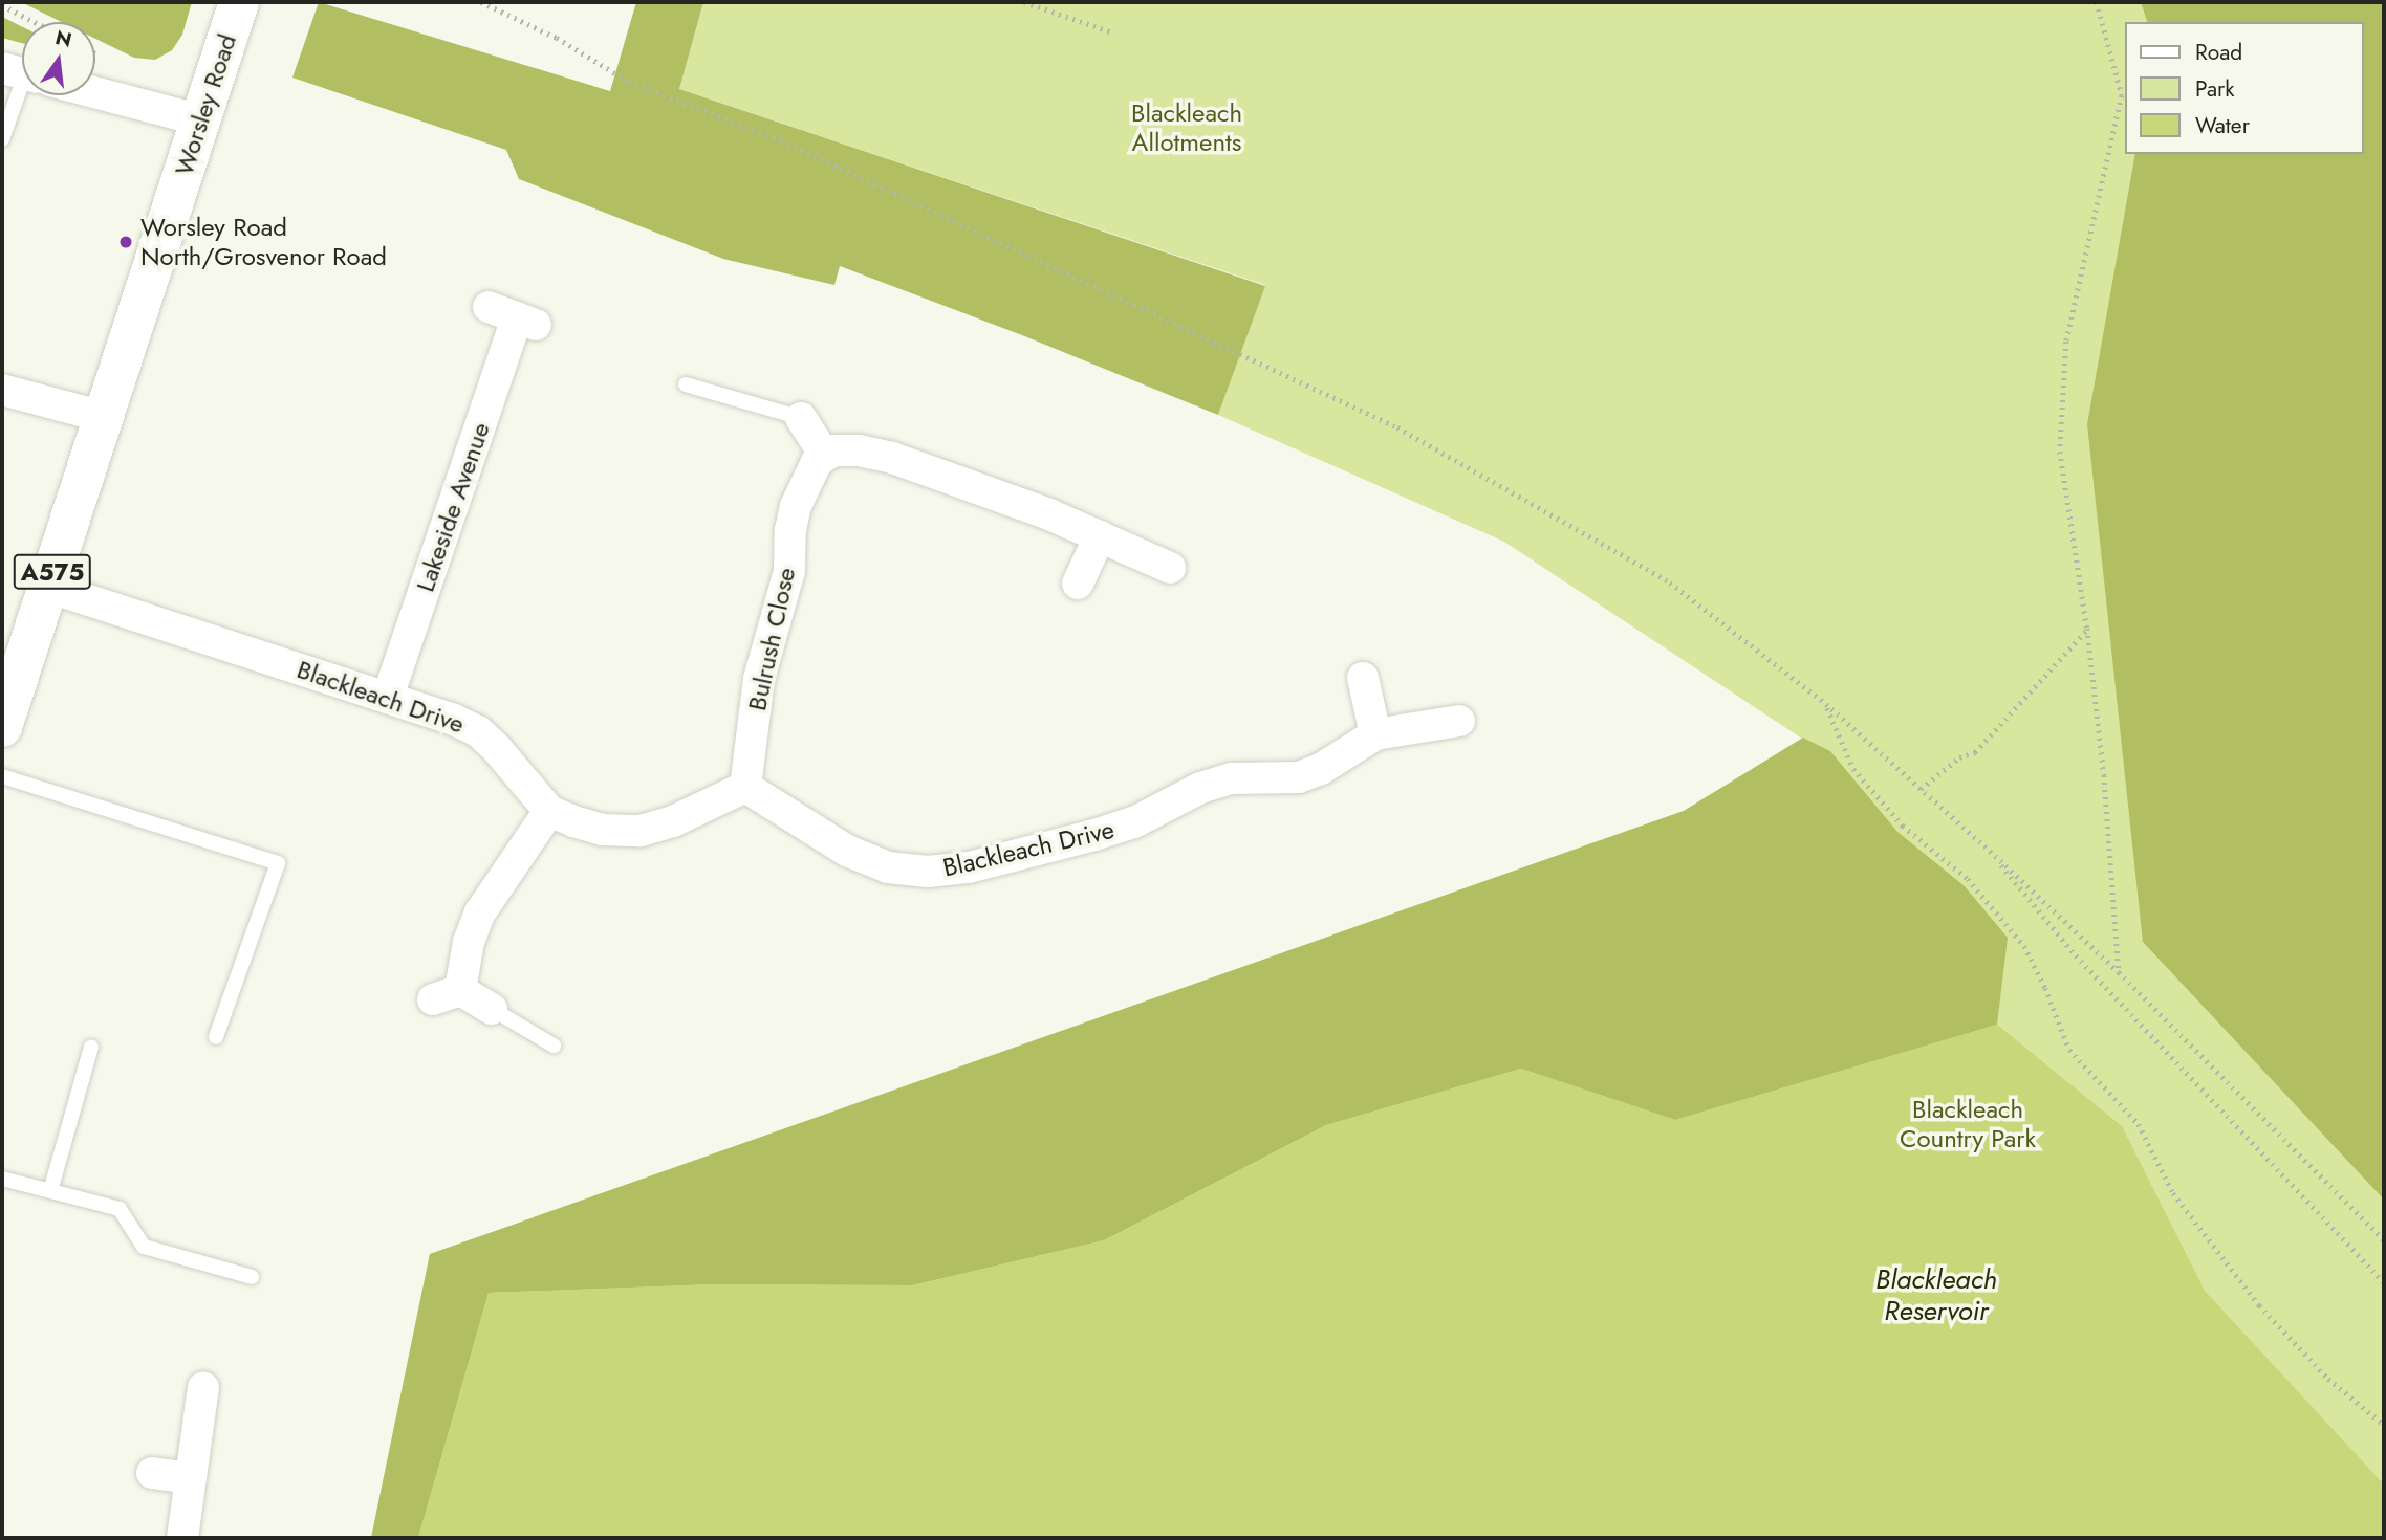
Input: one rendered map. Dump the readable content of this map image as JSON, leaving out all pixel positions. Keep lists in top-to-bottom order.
{
  "streets": {
    "main road": ["Worsley Road", "A575"],
    "street": ["Lakeside Avenue", "Bulrush Close", "Blackleach Drive"]
  },
  "crossings": [
    ["Worsley Road", "A575"],
    ["Lakeside Avenue", "Blackleach Drive"],
    ["A575", "Blackleach Drive"],
    ["Bulrush Close", "Blackleach Drive"]
  ],
  "water": ["Blackleach Reservoir"],
  "parks": ["Blackleach Allotments", "Blackleach Country Park"],
  "places": ["Worsley Road North/Grosvenor Road"],
  "legend": ["Road", "Park", "Water"],
  "north": "top"
}
